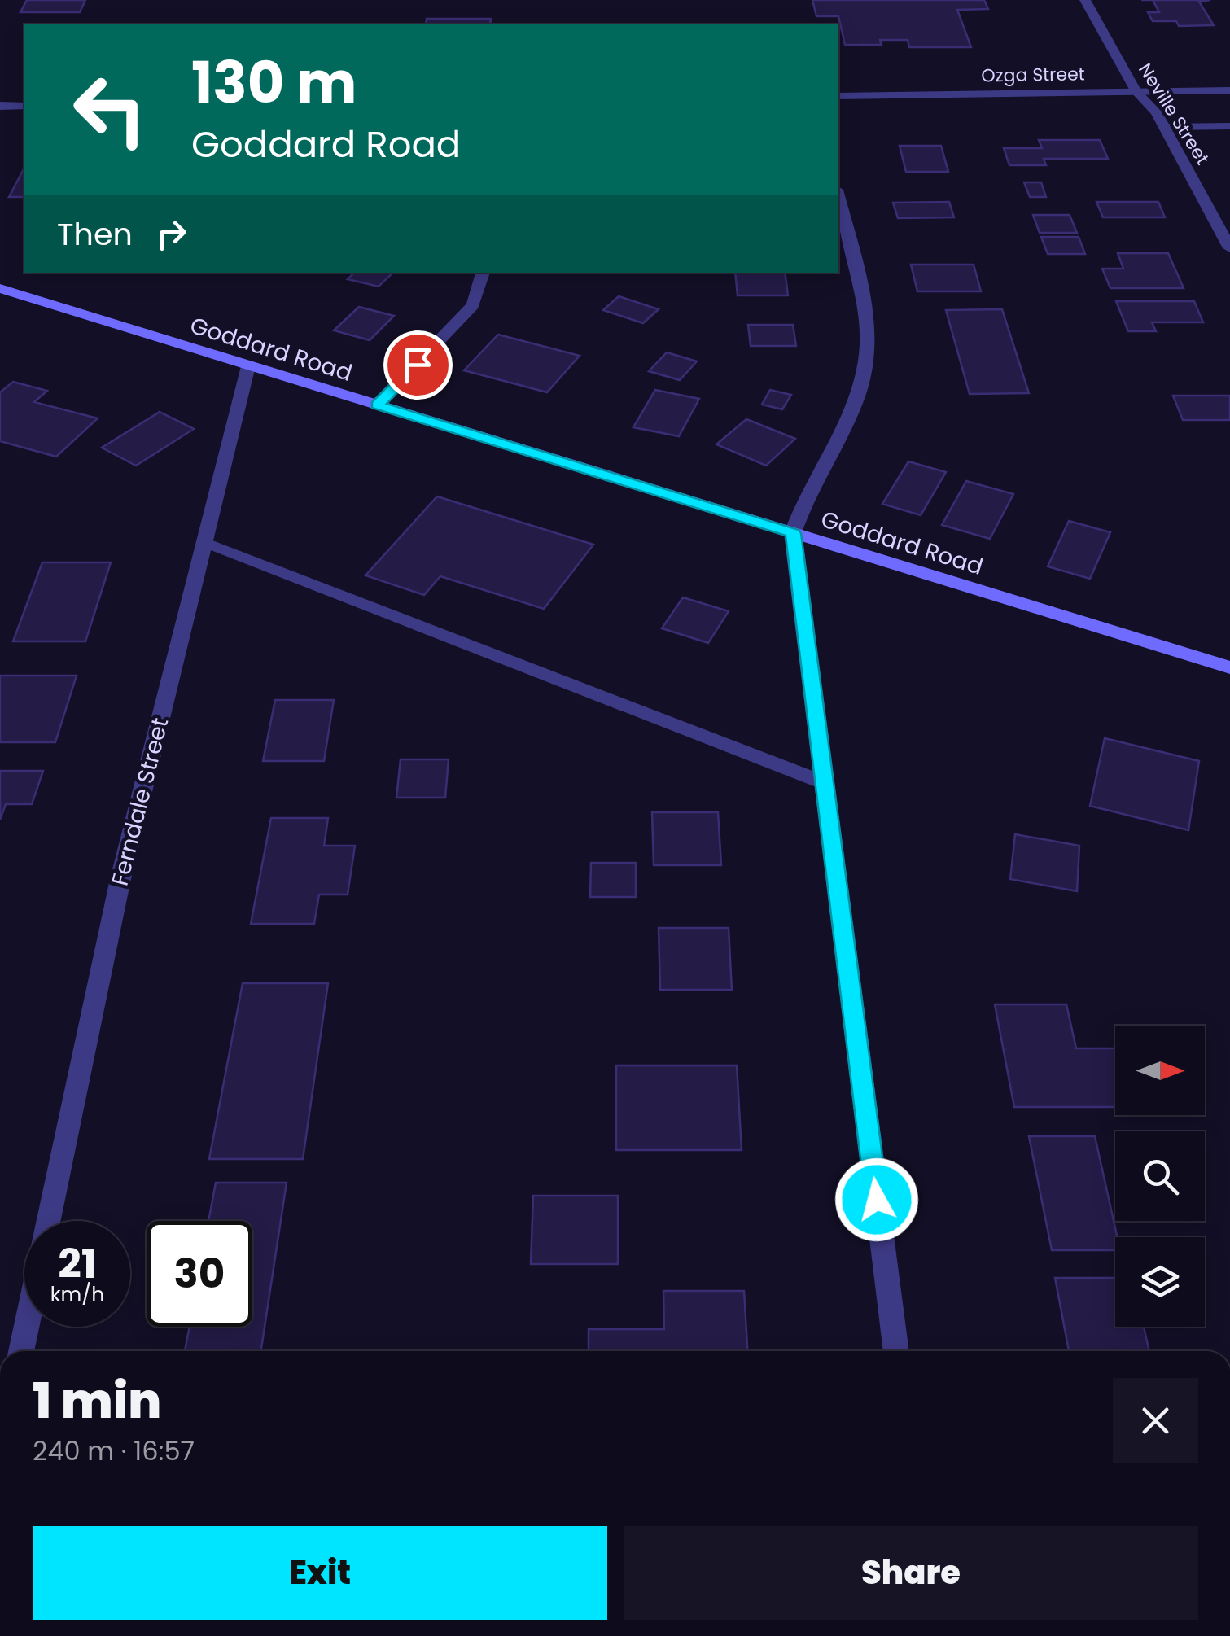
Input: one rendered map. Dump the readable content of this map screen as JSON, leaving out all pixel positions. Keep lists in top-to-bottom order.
{
  "streets": {
    "main road": ["Goddard Road"],
    "street": ["Ozga Street", "Neville Street", "Ferndale Street"]
  },
  "crossings": [
    ["Ozga Street", "Neville Street"],
    ["Goddard Road", "Ferndale Street"]
  ],
  "north": "right",
  "page": {
    "turn": ["130 m", "Goddard Road"],
    "then": "Then",
    "speed": "21 km/h",
    "limit": "30",
    "heading": ["1 min", "240 m · 16:57"],
    "buttons": ["Exit", "Share"]
  }
}
